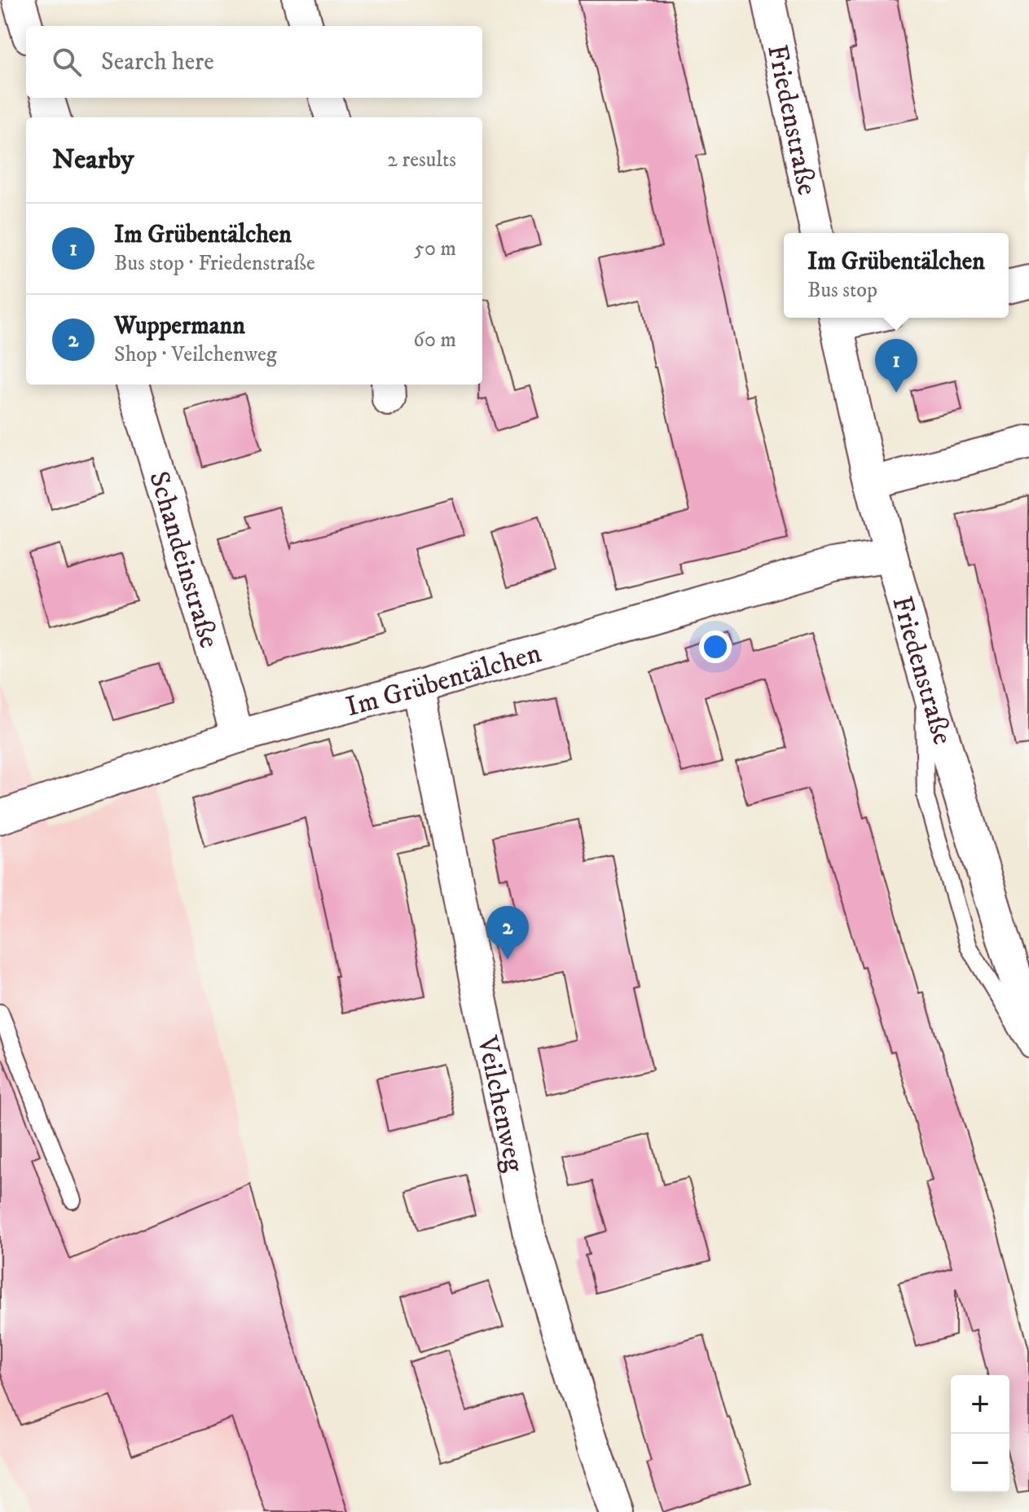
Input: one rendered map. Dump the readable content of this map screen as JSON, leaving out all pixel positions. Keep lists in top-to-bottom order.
{
  "streets": {
    "street": [
      "Friedenstraße",
      "Schandeinstraße",
      "Im Grübentälchen",
      "Veilchenweg"
    ]
  },
  "crossings": [
    ["Friedenstraße", "Im Grübentälchen"],
    ["Schandeinstraße", "Im Grübentälchen"],
    ["Im Grübentälchen", "Veilchenweg"]
  ],
  "page": {
    "search": "Search here",
    "heading": ["Nearby", "2 results"],
    "list": [
      {
        "mark": "1",
        "name": "Im Grübentälchen",
        "note": "Bus stop · Friedenstraße",
        "value": "50 m"
      },
      {
        "mark": "2",
        "name": "Wuppermann",
        "note": "Shop · Veilchenweg",
        "value": "60 m"
      }
    ],
    "popup": ["Im Grübentälchen", "Bus stop"],
    "pins": ["1", "2"],
    "map_buttons": ["+", "−"]
  }
}
